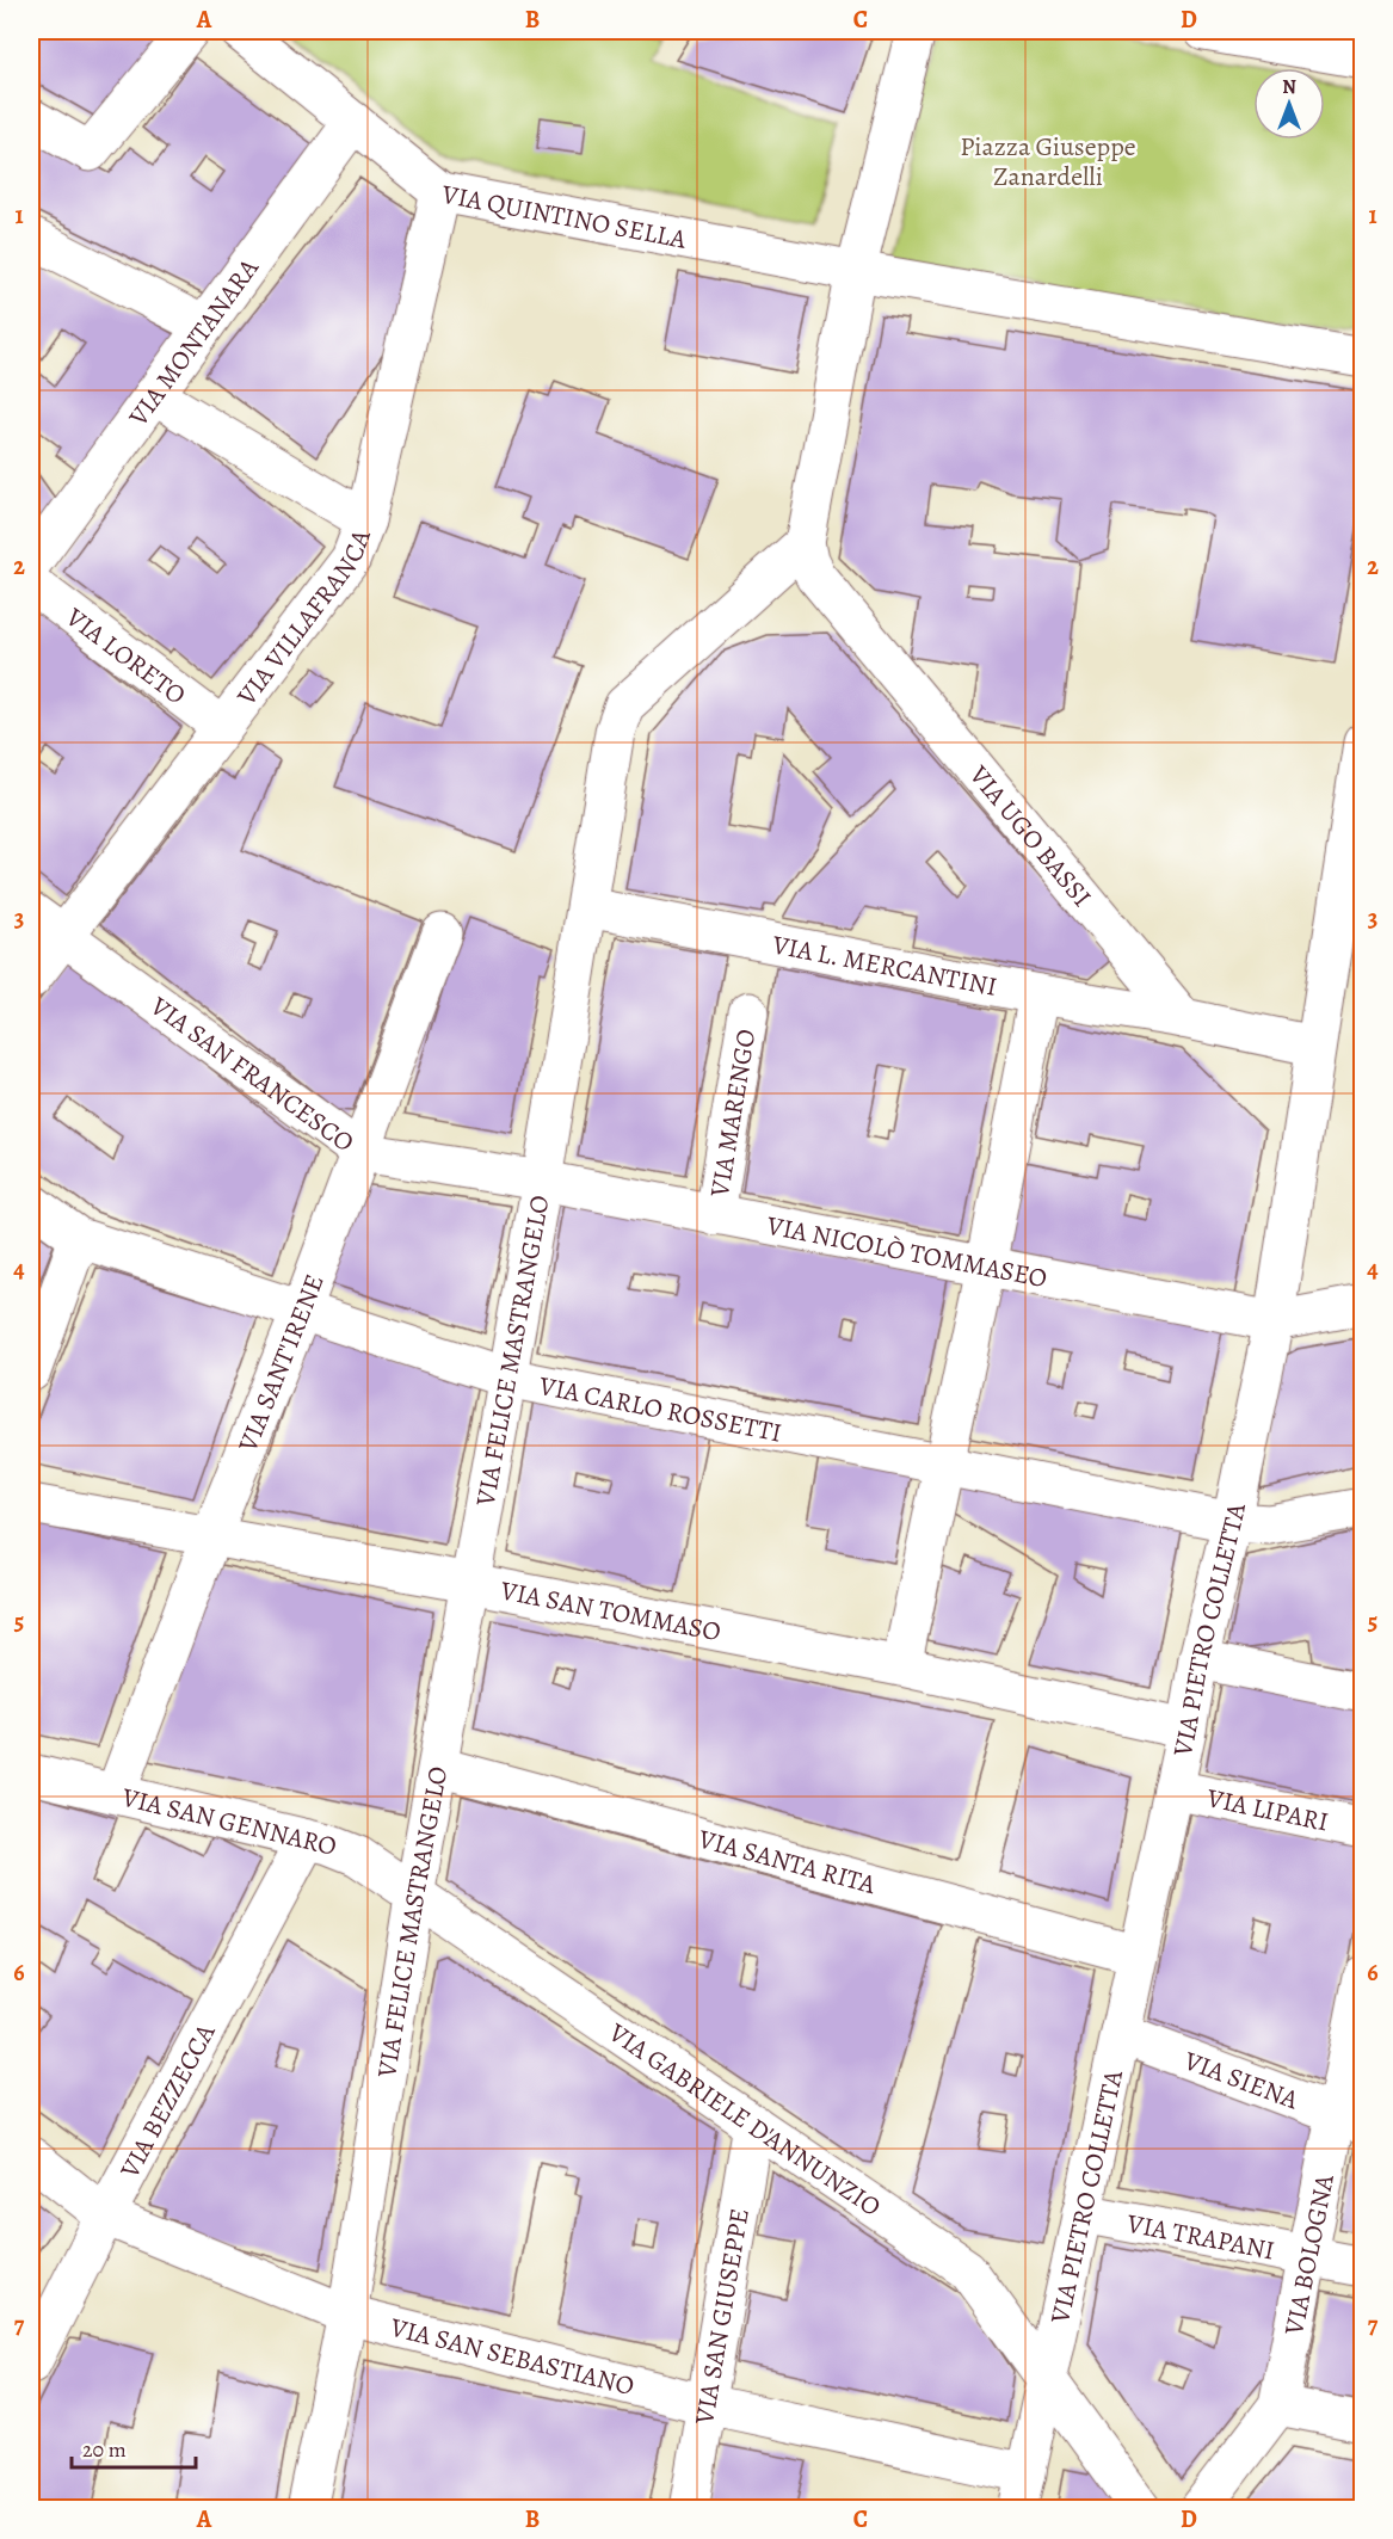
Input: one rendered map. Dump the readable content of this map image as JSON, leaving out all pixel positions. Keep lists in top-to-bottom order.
{
  "streets": {
    "street": [
      "VIA QUINTINO SELLA",
      "VIA MONTANARA",
      "VIA VILLAFRANCA",
      "VIA LORETO",
      "VIA UGO BASSI",
      "VIA L. MERCANTINI",
      "VIA SAN FRANCESCO",
      "VIA MARENGO",
      "VIA NICOLÒ TOMMASEO",
      "VIA FELICE MASTRANGELO",
      "VIA SANT'IRENE",
      "VIA CARLO ROSSETTI",
      "VIA SAN TOMMASO",
      "VIA PIETRO COLLETTA",
      "VIA LIPARI",
      "VIA SAN GENNARO",
      "VIA SANTA RITA",
      "VIA SIENA",
      "VIA BEZZECCA",
      "VIA GABRIELE D'ANNUNZIO",
      "VIA TRAPANI",
      "VIA BOLOGNA",
      "VIA SAN GIUSEPPE",
      "VIA SAN SEBASTIANO"
    ]
  },
  "crossings": [
    ["VIA QUINTINO SELLA", "VIA MONTANARA"],
    ["VIA QUINTINO SELLA", "VIA VILLAFRANCA"],
    ["VIA VILLAFRANCA", "VIA LORETO"],
    ["VIA VILLAFRANCA", "VIA SAN FRANCESCO"],
    ["VIA UGO BASSI", "VIA L. MERCANTINI"],
    ["VIA UGO BASSI", "VIA FELICE MASTRANGELO"],
    ["VIA L. MERCANTINI", "VIA FELICE MASTRANGELO"],
    ["VIA SAN FRANCESCO", "VIA NICOLÒ TOMMASEO"],
    ["VIA SAN FRANCESCO", "VIA FELICE MASTRANGELO"],
    ["VIA SAN FRANCESCO", "VIA SANT'IRENE"],
    ["VIA MARENGO", "VIA NICOLÒ TOMMASEO"],
    ["VIA NICOLÒ TOMMASEO", "VIA FELICE MASTRANGELO"],
    ["VIA NICOLÒ TOMMASEO", "VIA PIETRO COLLETTA"],
    ["VIA FELICE MASTRANGELO", "VIA CARLO ROSSETTI"],
    ["VIA FELICE MASTRANGELO", "VIA SAN TOMMASO"],
    ["VIA FELICE MASTRANGELO", "VIA SAN GENNARO"],
    ["VIA FELICE MASTRANGELO", "VIA SANTA RITA"],
    ["VIA FELICE MASTRANGELO", "VIA GABRIELE D'ANNUNZIO"],
    ["VIA FELICE MASTRANGELO", "VIA SAN SEBASTIANO"],
    ["VIA SANT'IRENE", "VIA CARLO ROSSETTI"],
    ["VIA SANT'IRENE", "VIA SAN TOMMASO"],
    ["VIA SANT'IRENE", "VIA SAN GENNARO"],
    ["VIA CARLO ROSSETTI", "VIA PIETRO COLLETTA"],
    ["VIA SAN TOMMASO", "VIA PIETRO COLLETTA"],
    ["VIA PIETRO COLLETTA", "VIA LIPARI"],
    ["VIA PIETRO COLLETTA", "VIA SANTA RITA"],
    ["VIA PIETRO COLLETTA", "VIA SIENA"],
    ["VIA PIETRO COLLETTA", "VIA GABRIELE D'ANNUNZIO"],
    ["VIA PIETRO COLLETTA", "VIA TRAPANI"],
    ["VIA PIETRO COLLETTA", "VIA SAN SEBASTIANO"],
    ["VIA SAN GENNARO", "VIA BEZZECCA"],
    ["VIA SAN GENNARO", "VIA GABRIELE D'ANNUNZIO"],
    ["VIA SIENA", "VIA BOLOGNA"],
    ["VIA BEZZECCA", "VIA SAN SEBASTIANO"],
    ["VIA GABRIELE D'ANNUNZIO", "VIA SAN GIUSEPPE"],
    ["VIA TRAPANI", "VIA BOLOGNA"],
    ["VIA SAN GIUSEPPE", "VIA SAN SEBASTIANO"]
  ],
  "parks": ["Piazza Giuseppe Zanardelli"],
  "scale_bar": "20 m",
  "north": "top",
  "grid": {
    "columns": [
      "A",
      "B",
      "C",
      "D"
    ],
    "rows": [
      "1",
      "2",
      "3",
      "4",
      "5",
      "6",
      "7"
    ]
  }
}
